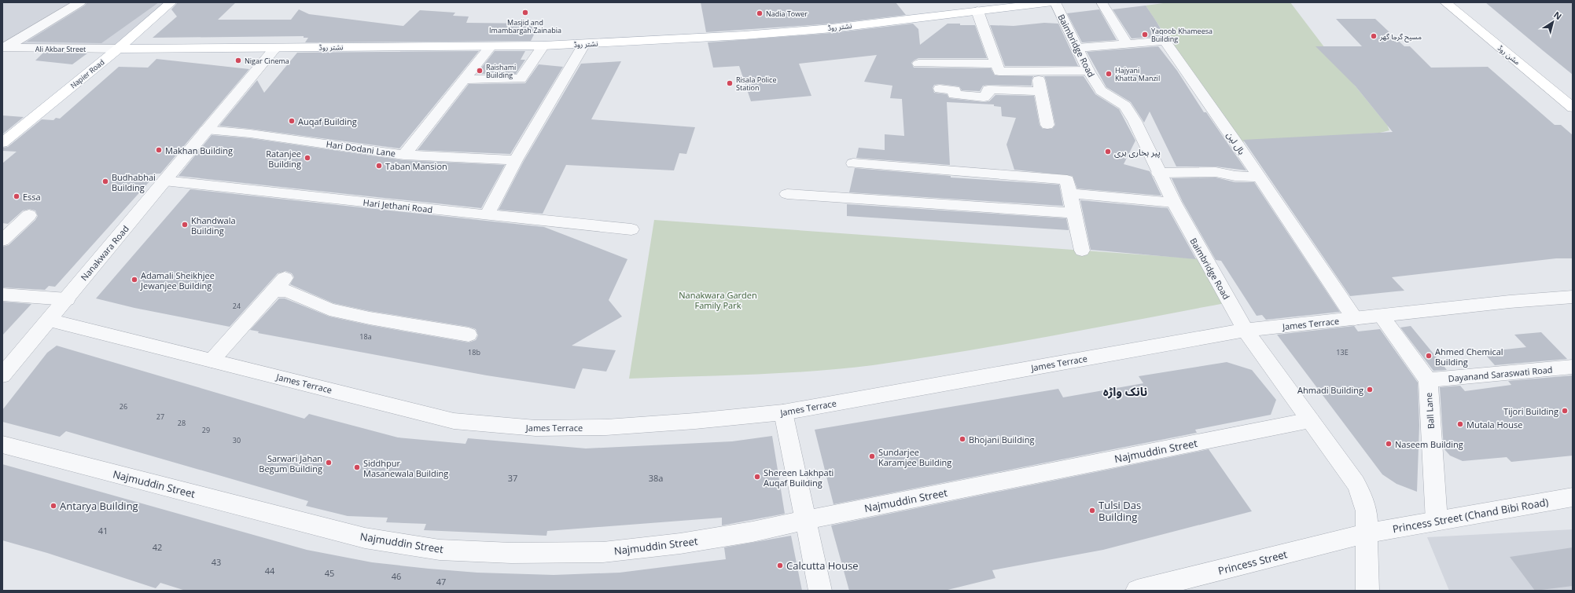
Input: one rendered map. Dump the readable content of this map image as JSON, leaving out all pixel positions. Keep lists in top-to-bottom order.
{
  "streets": {
    "main road": ["نشتر روڈ", "مشن روڈ", "Napier Road"],
    "street": [
      "Baimbridge Road",
      "Ali Akbar Street",
      "بال لین",
      "Hari Dodani Lane",
      "Hari Jethani Road",
      "Nanakwara Road",
      "James Terrace",
      "Dayanand Saraswati Road",
      "Ball Lane",
      "Najmuddin Street",
      "Princess Street (Chand Bibi Road)",
      "Princess Street"
    ]
  },
  "crossings": [
    ["نشتر روڈ", "Ali Akbar Street"],
    ["نشتر روڈ", "Napier Road"],
    ["نشتر روڈ", "Nanakwara Road"],
    ["Baimbridge Road", "بال لین"],
    ["Baimbridge Road", "James Terrace"],
    ["Baimbridge Road", "Najmuddin Street"],
    ["Baimbridge Road", "Princess Street (Chand Bibi Road)"],
    ["Baimbridge Road", "Princess Street"],
    ["Ali Akbar Street", "Napier Road"],
    ["بال لین", "James Terrace"],
    ["Hari Dodani Lane", "Nanakwara Road"],
    ["Hari Jethani Road", "Nanakwara Road"],
    ["Nanakwara Road", "James Terrace"],
    ["James Terrace", "Ball Lane"],
    ["Dayanand Saraswati Road", "Ball Lane"],
    ["Ball Lane", "Princess Street (Chand Bibi Road)"],
    ["Princess Street (Chand Bibi Road)", "Princess Street"]
  ],
  "districts": ["نانک واڑہ"],
  "parks": ["Nanakwara Garden Family Park"],
  "places": [
    "Masjid and Imambargah Zainabia",
    "Nadia Tower",
    "Yaqoob Khameesa Building",
    "مسیح گرجا گھر",
    "Nigar Cinema",
    "Raishami Building",
    "Hajyani Khatta Manzil",
    "Risala Police Station",
    "Auqaf Building",
    "Makhan Building",
    "پیر بخاری ہری",
    "Ratanjee Building",
    "Taban Mansion",
    "Budhabhai Building",
    "Essa",
    "Khandwala Building",
    "Adamali Sheikhjee Jewanjee Building",
    "Ahmed Chemical Building",
    "Ahmadi Building",
    "Tijori Building",
    "Mutala House",
    "Bhojani Building",
    "Naseem Building",
    "Sundarjee Karamjee Building",
    "Sarwari Jahan Begum Building",
    "Siddhpur Masanewala Building",
    "Shereen Lakhpati Auqaf Building",
    "Antarya Building",
    "Tulsi Das Building",
    "Calcutta House"
  ],
  "house_numbers": [
    "24",
    "18a",
    "18b",
    "13E",
    "26",
    "27",
    "28",
    "29",
    "30",
    "37",
    "38a",
    "41",
    "42",
    "43",
    "44",
    "45",
    "46",
    "47"
  ],
  "north": "top right"
}
